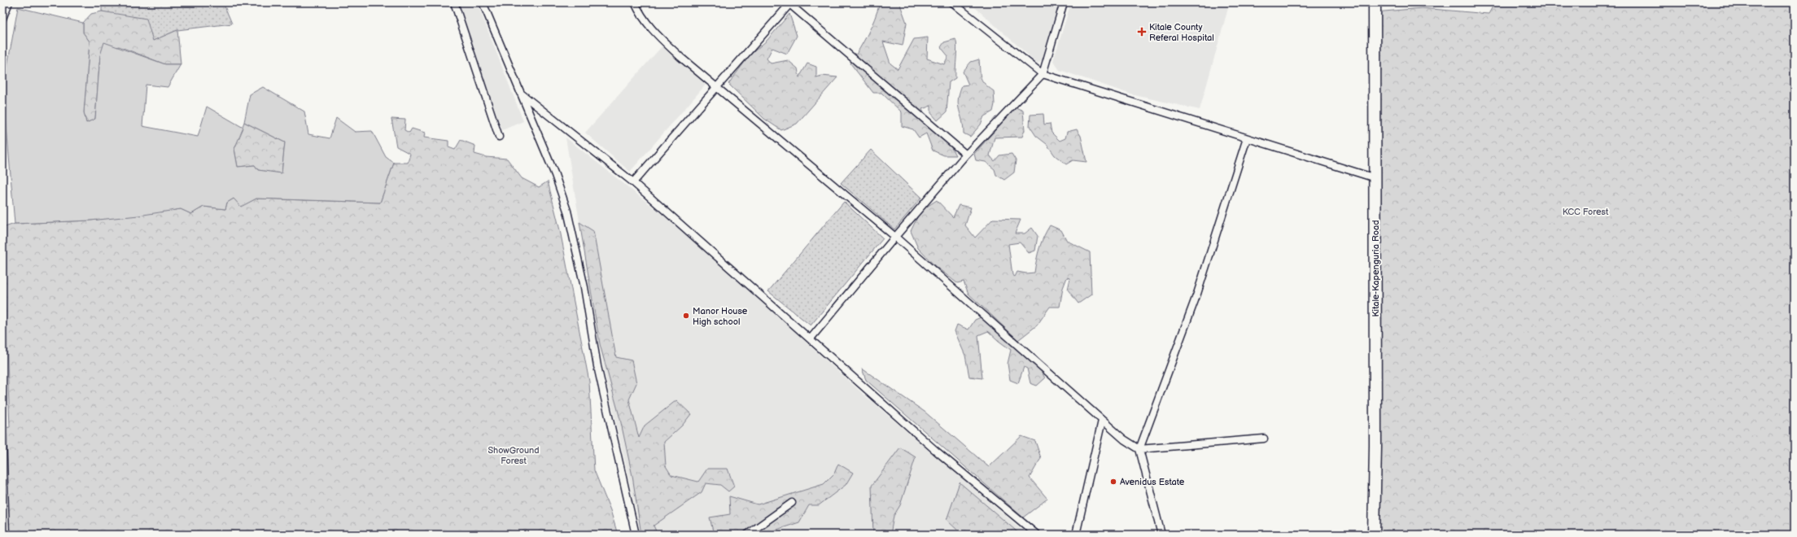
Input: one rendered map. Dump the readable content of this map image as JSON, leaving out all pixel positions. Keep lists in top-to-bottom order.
{
  "streets": {
    "highway": ["Kitale-Kapenguria Road"]
  },
  "parks": ["KCC Forest", "ShowGround Forest"],
  "places": {
    "health": ["Kitale County Referal Hospital"],
    "other": ["Manor House High school", "Avenidus Estate"]
  }
}
